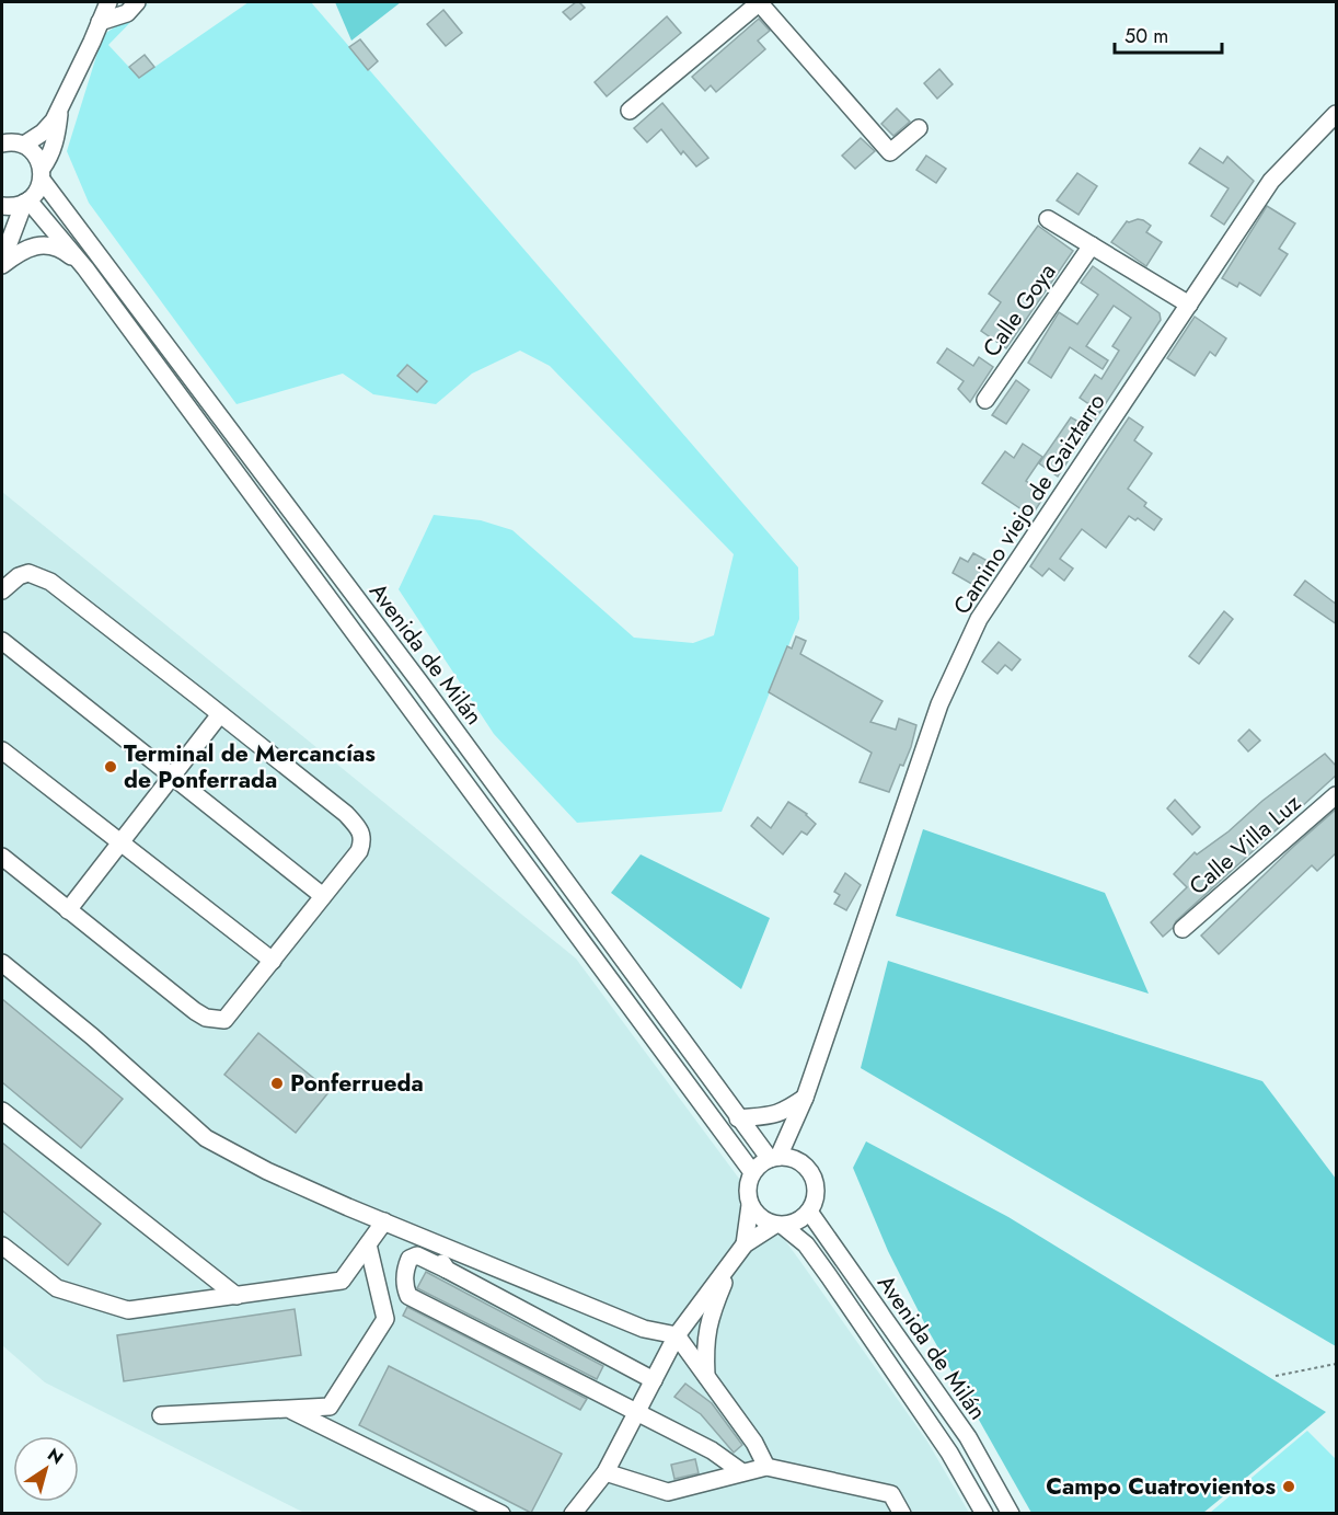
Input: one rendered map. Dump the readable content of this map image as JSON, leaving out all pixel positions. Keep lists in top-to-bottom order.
{
  "streets": {
    "street": [
      "Calle Goya",
      "Camino viejo de Gaiztarro",
      "Avenida de Milán",
      "Calle Villa Luz"
    ]
  },
  "crossings": [
    ["Camino viejo de Gaiztarro", "Avenida de Milán"]
  ],
  "places": ["Terminal de Mercancías de Ponferrada", "Ponferrueda", "Campo Cuatrovientos"],
  "scale_bar": "50 m",
  "north": "top right"
}
